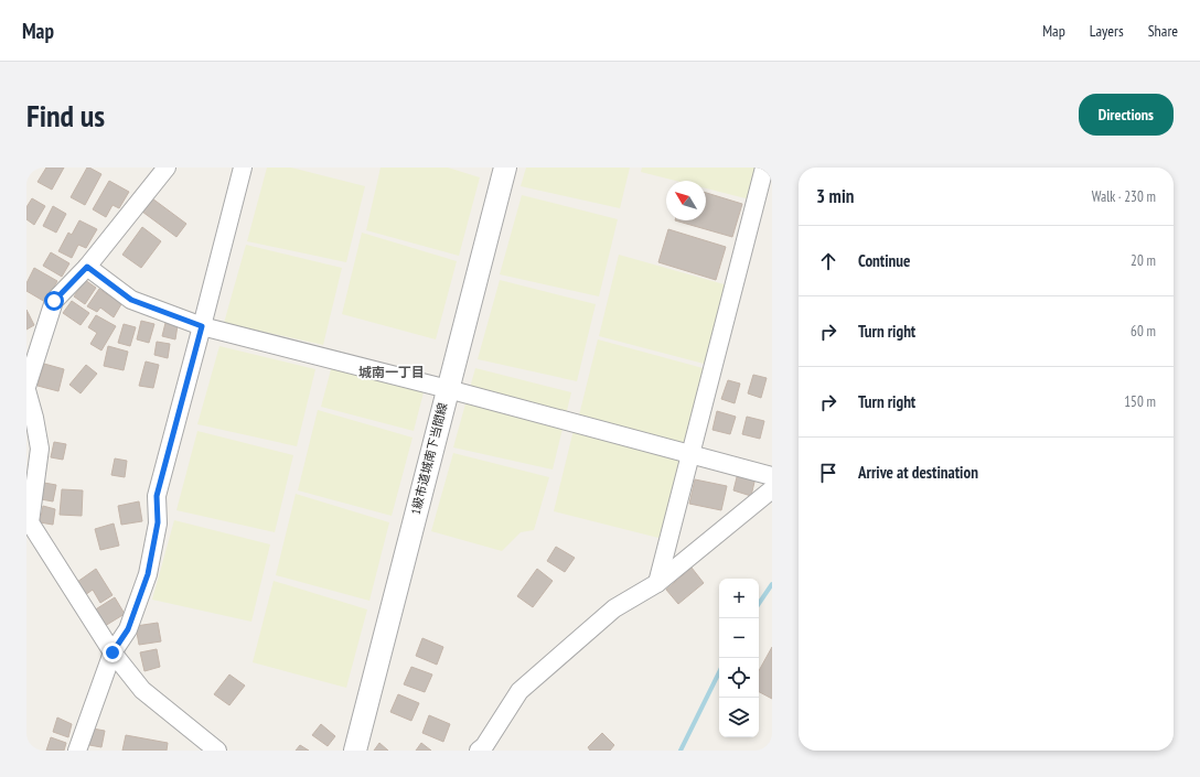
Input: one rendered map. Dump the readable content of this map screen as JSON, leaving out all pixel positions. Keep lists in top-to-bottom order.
{
  "streets": {
    "street": ["1級市道城南下当間線"]
  },
  "districts": ["城南一丁目"],
  "north": "top left",
  "page": {
    "header": "Map",
    "nav": ["Map", "Layers", "Share"],
    "buttons": "Directions",
    "title": "Find us",
    "heading": ["3 min", "Walk · 230 m"],
    "list": [
      ["Continue", "20 m"],
      ["Turn right", "60 m"],
      ["Turn right", "150 m"],
      "Arrive at destination"
    ],
    "map_buttons": ["+", "−"]
  }
}
